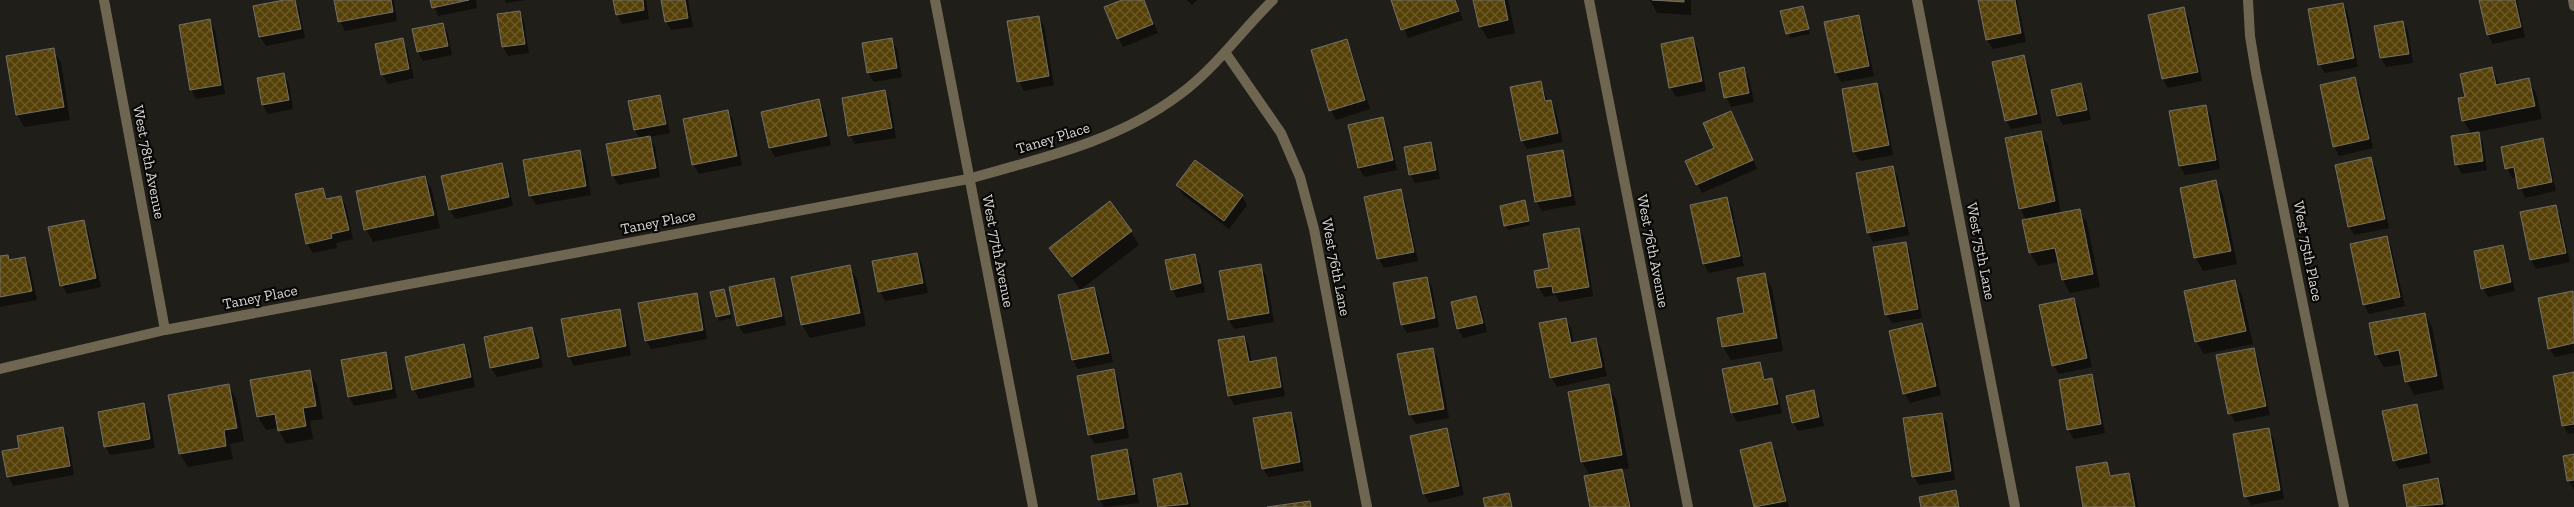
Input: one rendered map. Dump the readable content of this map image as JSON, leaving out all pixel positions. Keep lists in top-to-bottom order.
{
  "streets": {
    "street": [
      "Taney Place",
      "West 78th Avenue",
      "West 77th Avenue",
      "West 76th Avenue",
      "West 75th Lane",
      "West 75th Place",
      "West 76th Lane"
    ]
  },
  "crossings": [
    ["Taney Place", "West 78th Avenue"],
    ["Taney Place", "West 77th Avenue"],
    ["Taney Place", "West 76th Lane"]
  ]
}
